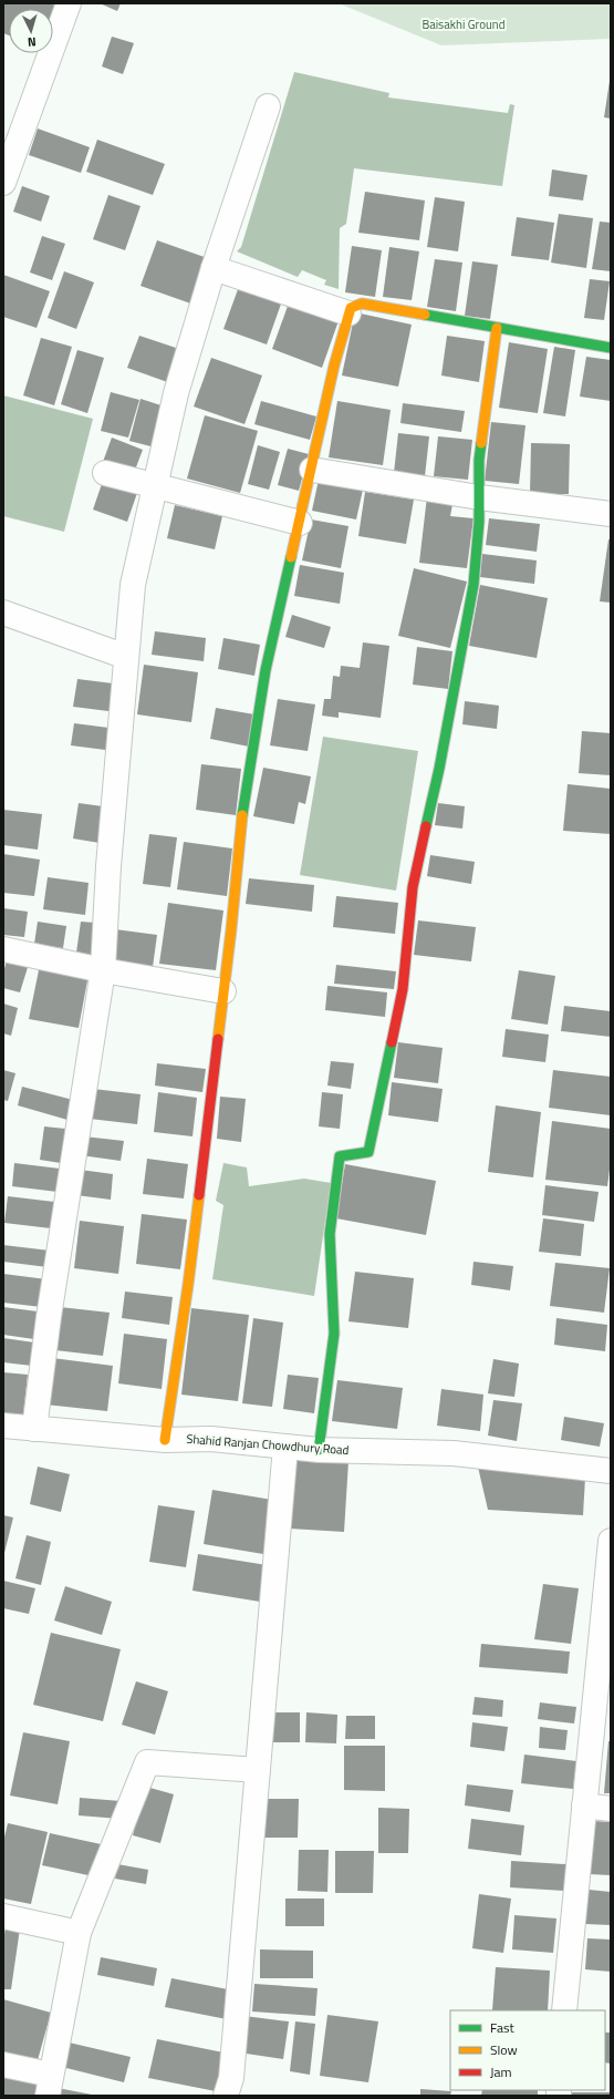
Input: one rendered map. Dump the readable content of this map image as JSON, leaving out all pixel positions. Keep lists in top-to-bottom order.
{
  "streets": {
    "street": ["Shahid Ranjan Chowdhury Road"]
  },
  "parks": ["Baisakhi Ground"],
  "legend": ["Fast", "Slow", "Jam"],
  "north": "bottom"
}
